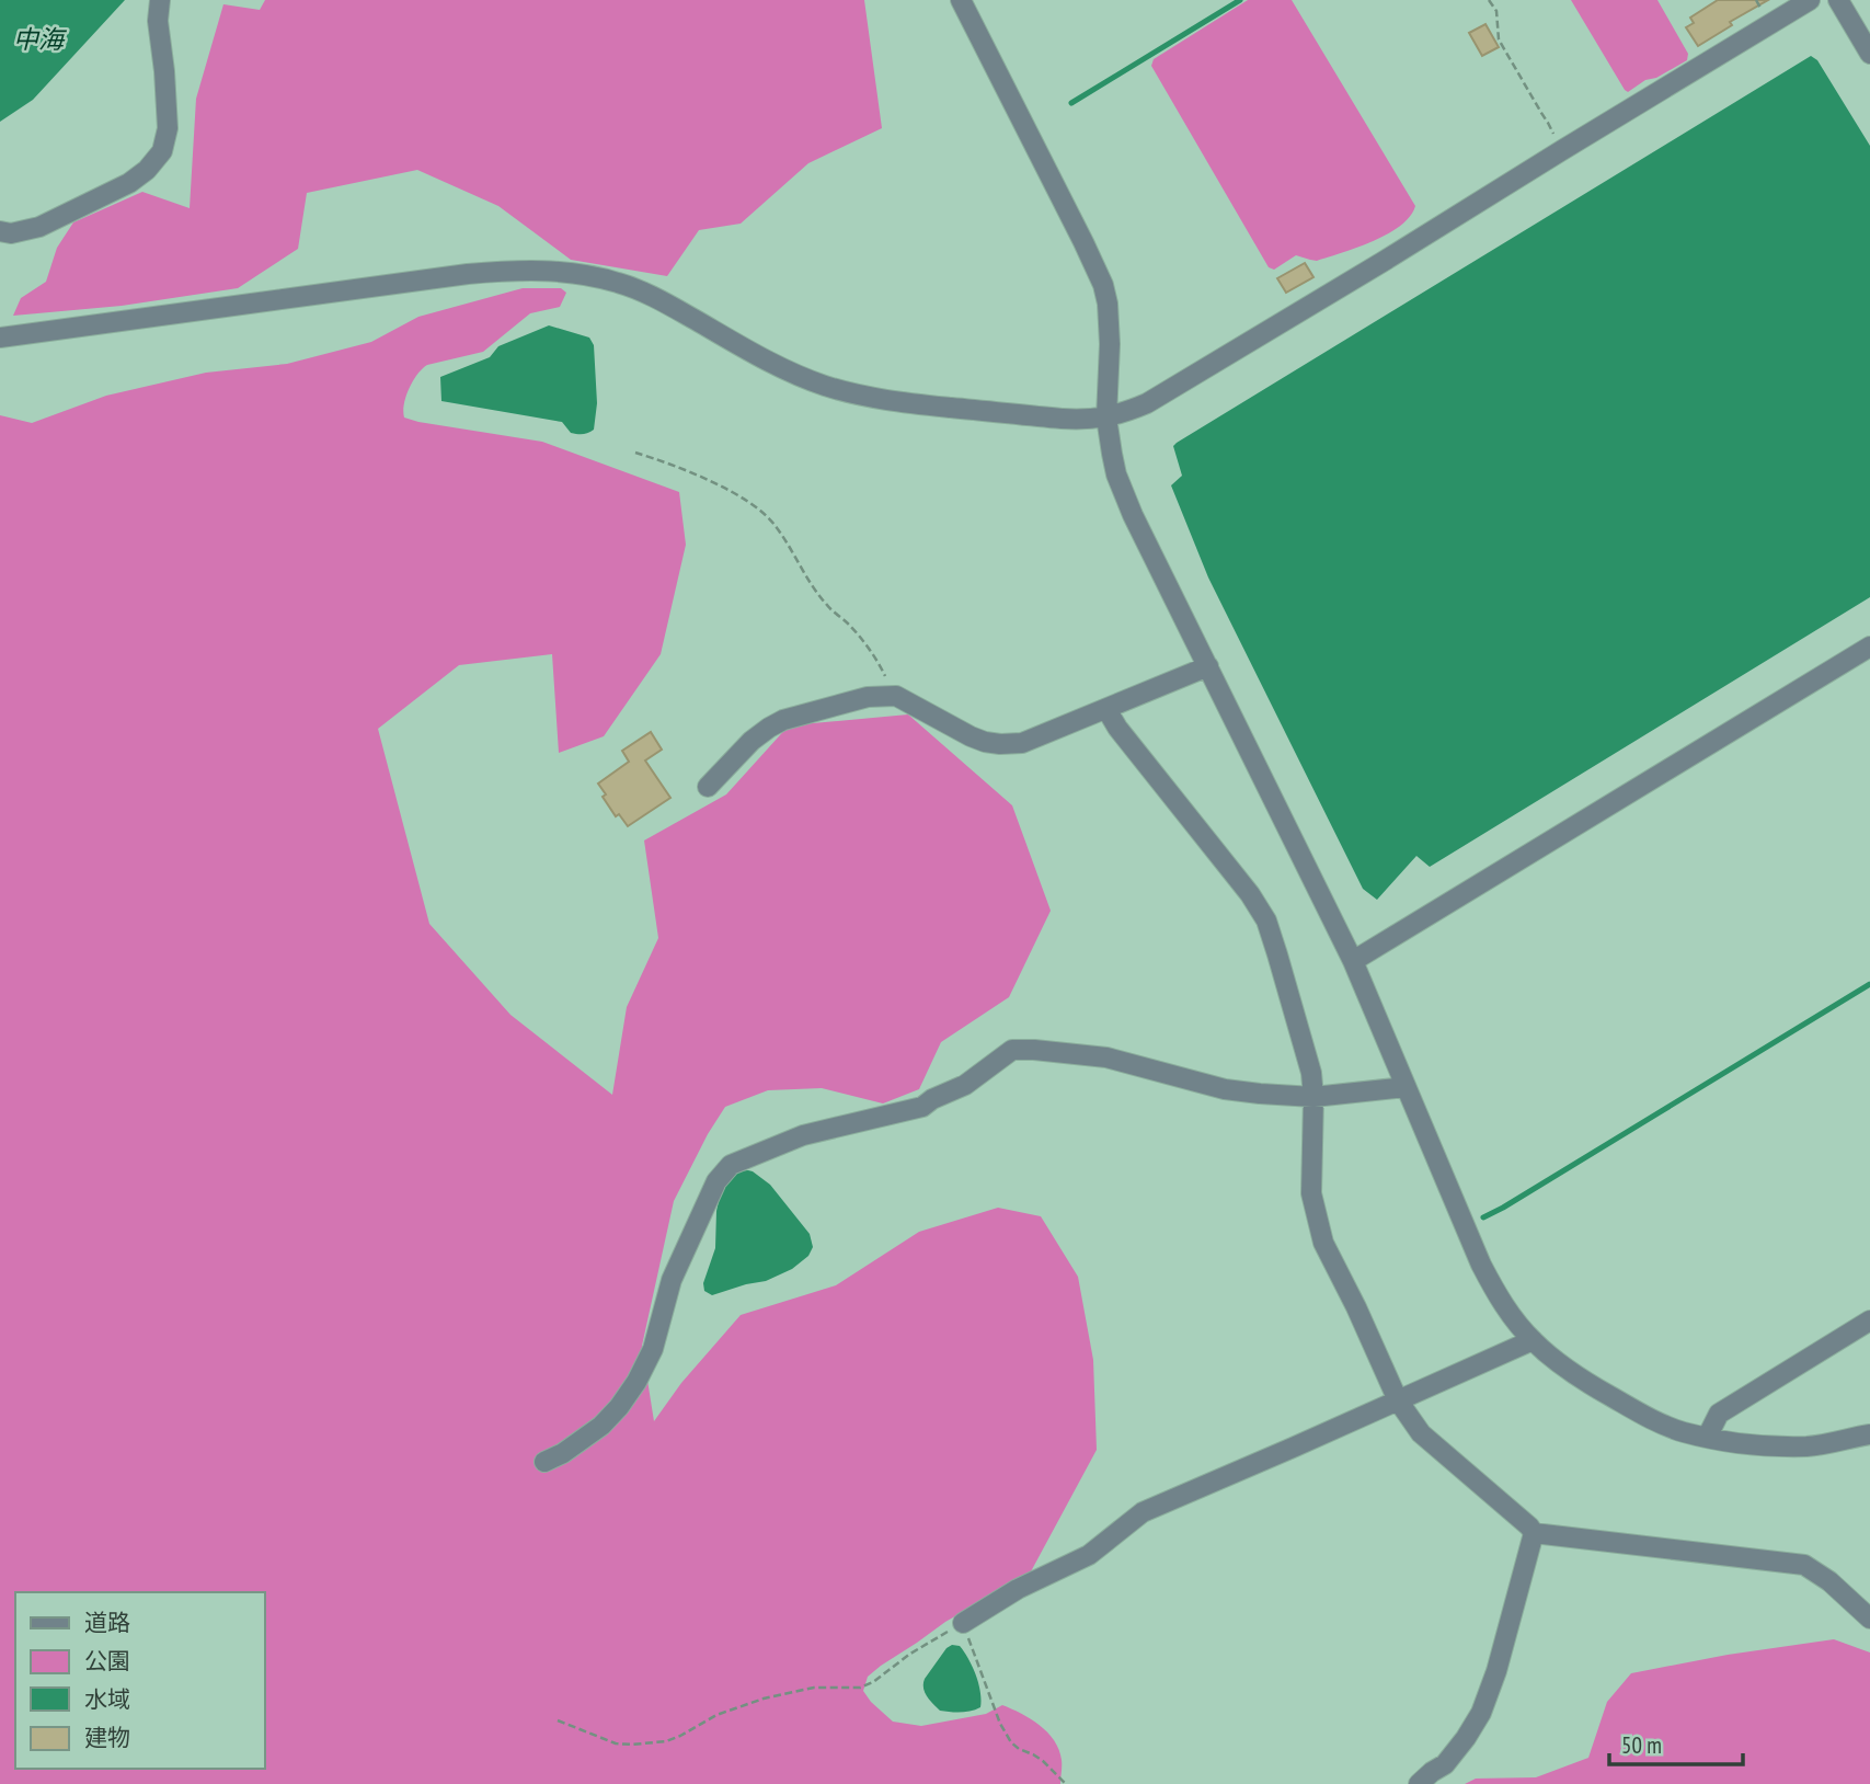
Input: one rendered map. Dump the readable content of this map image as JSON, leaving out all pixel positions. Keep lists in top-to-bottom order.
{
  "water": ["中海"],
  "legend": [
    "道路",
    "公園",
    "水域",
    "建物"
  ],
  "scale_bar": "50 m"
}
